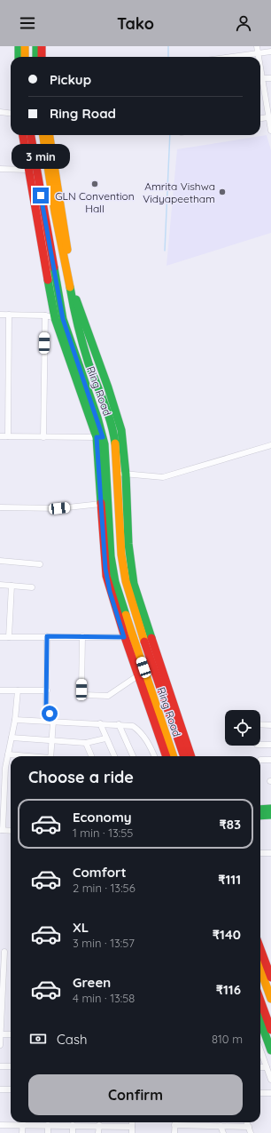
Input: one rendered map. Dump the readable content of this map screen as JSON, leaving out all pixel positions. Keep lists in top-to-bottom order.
{
  "streets": {
    "main road": ["Ring Road"]
  },
  "places": ["GLN Convention Hall", "Amrita Vishwa Vidyapeetham"],
  "page": {
    "header": "Tako",
    "banner": ["Pickup", "Ring Road"],
    "bubble": "3 min",
    "heading": "Choose a ride",
    "list": [
      {
        "name": "Economy",
        "note": "1 min · 13:55",
        "value": "₹83"
      },
      {
        "name": "Comfort",
        "note": "2 min · 13:56",
        "value": "₹111"
      },
      {
        "name": "XL",
        "note": "3 min · 13:57",
        "value": "₹140"
      },
      {
        "name": "Green",
        "note": "4 min · 13:58",
        "value": "₹116"
      }
    ],
    "pay": ["Cash", "810 m"],
    "buttons": "Confirm"
  }
}
